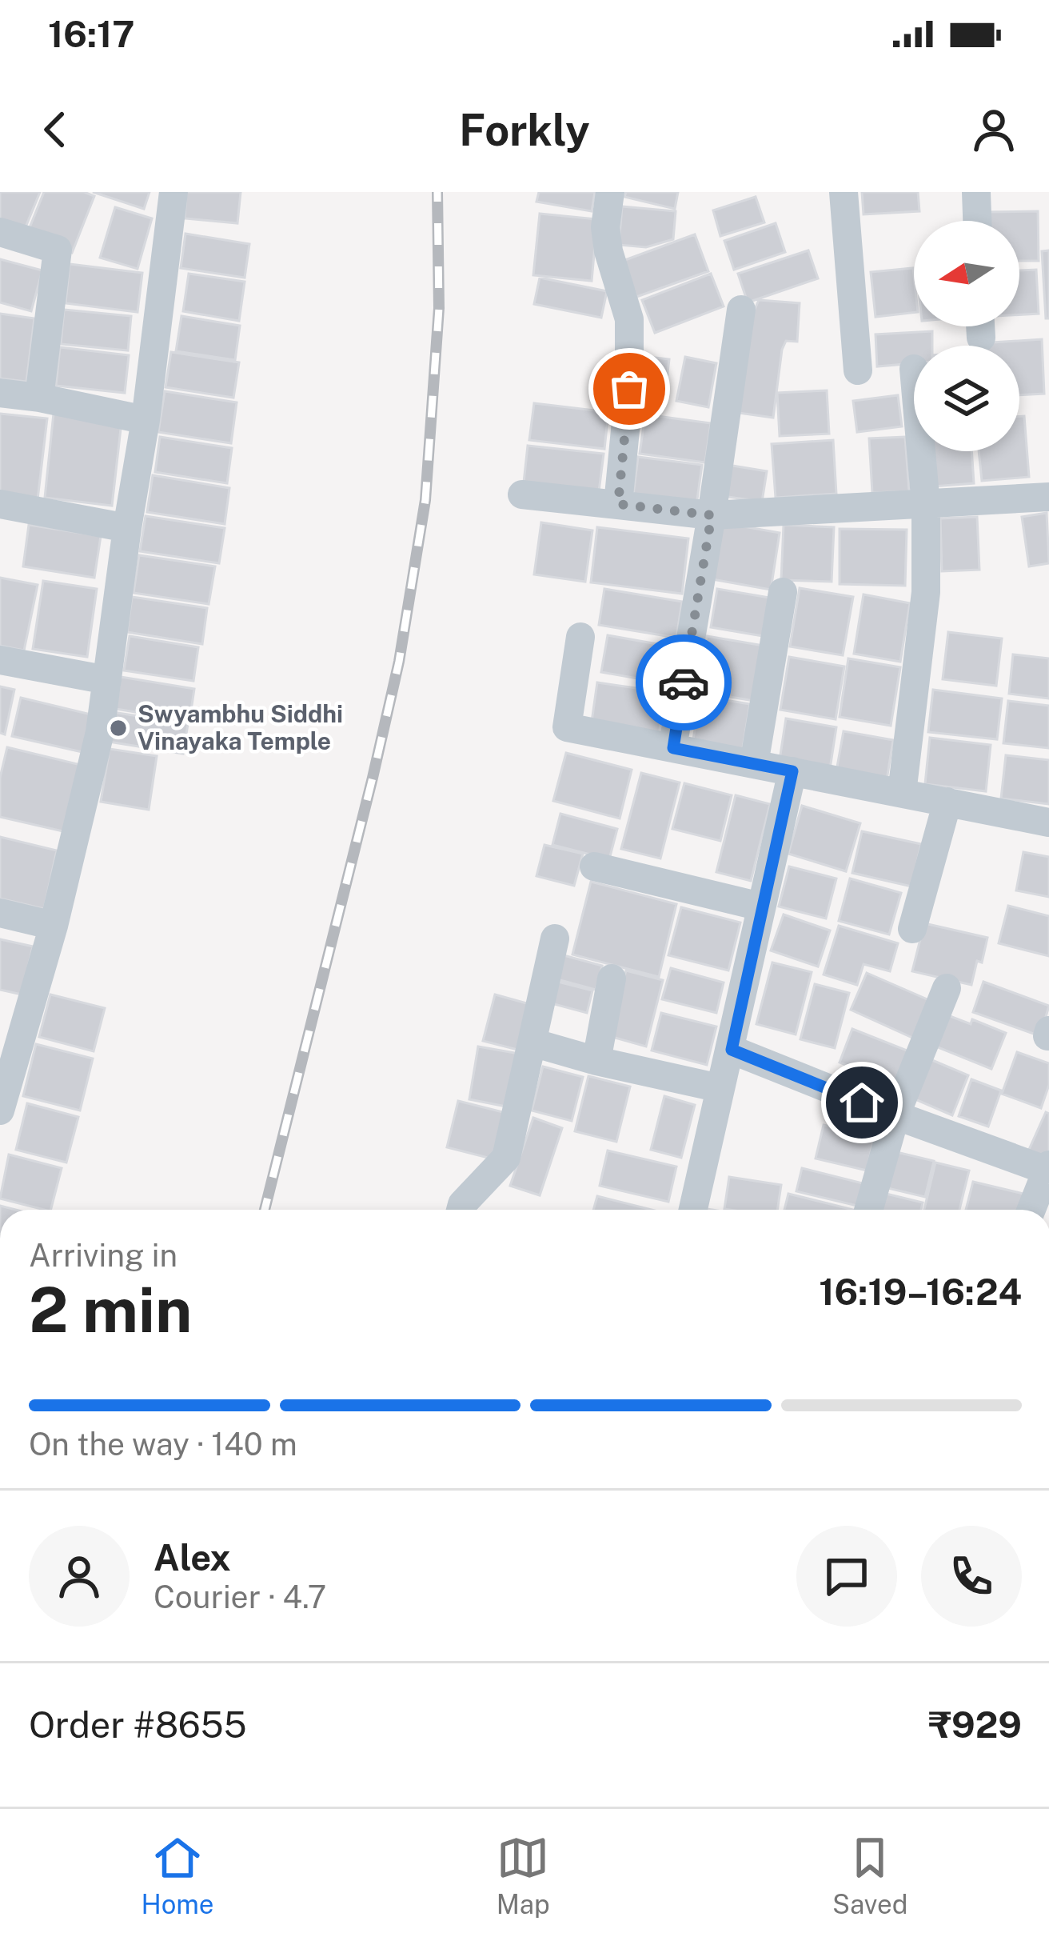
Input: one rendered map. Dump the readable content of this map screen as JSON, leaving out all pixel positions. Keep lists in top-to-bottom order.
{
  "places": ["Swyambhu Siddhi Vinayaka Temple"],
  "north": "left",
  "page": {
    "status": "16:17",
    "header": "Forkly",
    "heading": ["2 min", "Arriving in", "16:19–16:24"],
    "panel": [
      "Alex",
      "Courier · 4.7",
      "Order #8655",
      "₹929"
    ],
    "bar": "On the way · 140 m",
    "tabs": ["Home", "Map", "Saved"]
  }
}
